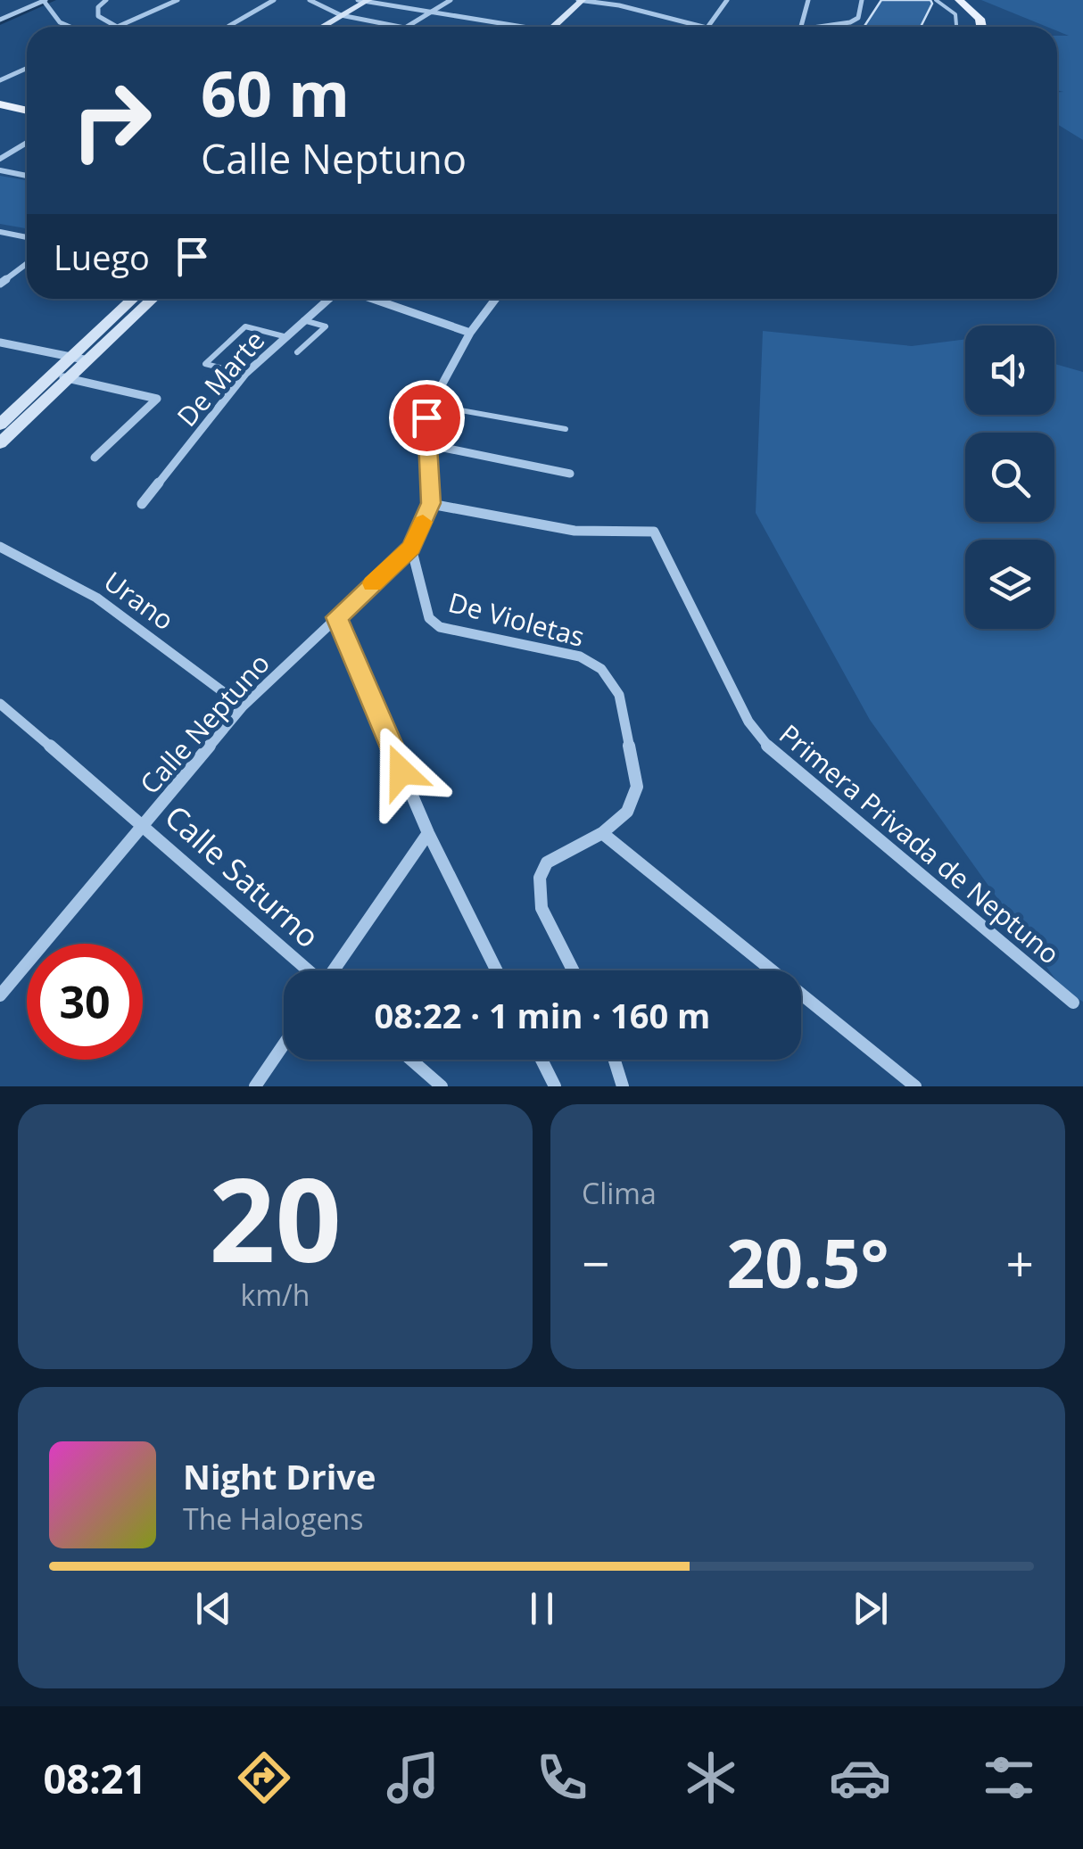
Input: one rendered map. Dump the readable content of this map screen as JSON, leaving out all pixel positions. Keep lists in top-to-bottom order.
{
  "streets": {
    "street": [
      "De Marte",
      "Urano",
      "De Violetas",
      "Calle Neptuno",
      "Primera Privada de Neptuno",
      "Calle Saturno"
    ]
  },
  "crossings": [
    ["Urano", "Calle Neptuno"],
    ["De Violetas", "Calle Neptuno"],
    ["Calle Neptuno", "Primera Privada de Neptuno"],
    ["Calle Neptuno", "Calle Saturno"]
  ],
  "page": {
    "turn": ["60 m", "Calle Neptuno"],
    "then": "Luego",
    "limit": "30",
    "trip": "08:22 · 1 min · 160 m",
    "tile": [
      ["20", "km/h"],
      "Clima"
    ],
    "heat": ["−", "20.5°", "+"],
    "song": ["Night Drive", "The Halogens"],
    "tabs": "08:21"
  }
}
